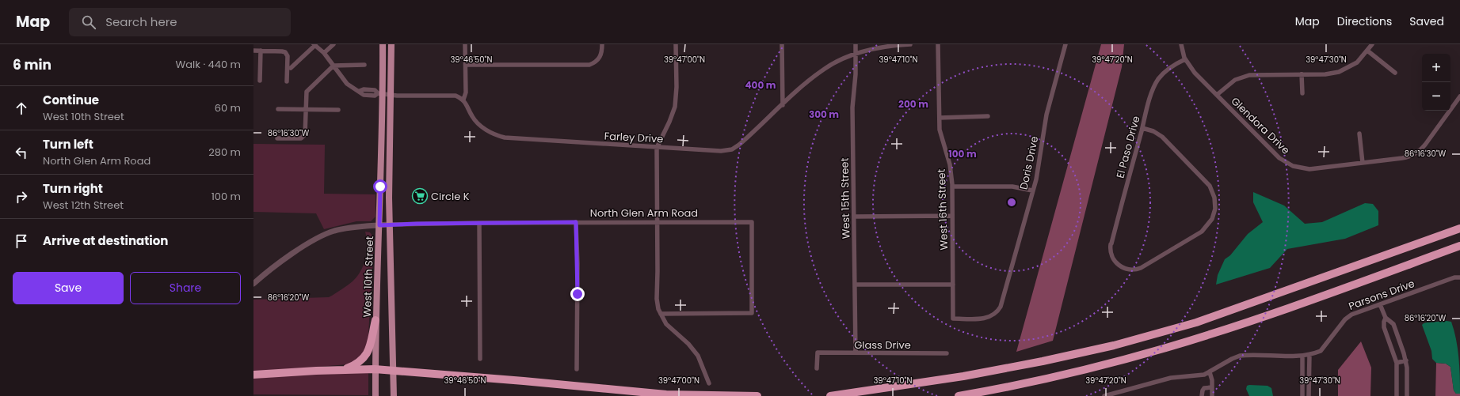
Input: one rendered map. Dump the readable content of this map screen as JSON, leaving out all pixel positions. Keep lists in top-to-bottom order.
{
  "streets": {
    "main road": ["West 10th Street"],
    "street": [
      "Glendora Drive",
      "Farley Drive",
      "El Paso Drive",
      "Doris Drive",
      "West 15th Street",
      "West 16th Street",
      "North Glen Arm Road",
      "Parsons Drive",
      "Glass Drive"
    ]
  },
  "crossings": [
    ["Glendora Drive", "El Paso Drive"],
    ["Farley Drive", "West 15th Street"],
    ["Doris Drive", "West 16th Street"],
    ["West 15th Street", "Glass Drive"],
    ["North Glen Arm Road", "West 10th Street"]
  ],
  "places": {
    "supermarket": ["Circle K"]
  },
  "page": {
    "header": "Map",
    "search": "Search here",
    "nav": ["Map", "Directions", "Saved"],
    "heading": ["6 min", "Walk · 440 m"],
    "map_buttons": ["+", "−"],
    "list": [
      ["Continue", "West 10th Street", "60 m"],
      ["Turn left", "North Glen Arm Road", "280 m"],
      ["Turn right", "West 12th Street", "100 m"],
      "Arrive at destination"
    ],
    "buttons": ["Save", "Share"]
  },
  "coordinates": [
    "39°46'50\"N",
    "39°47'00\"N",
    "39°47'10\"N",
    "39°47'20\"N",
    "39°47'30\"N",
    "86°16'30\"W",
    "86°16'20\"W"
  ],
  "rings": [
    "400 m",
    "200 m",
    "300 m",
    "100 m"
  ]
}
